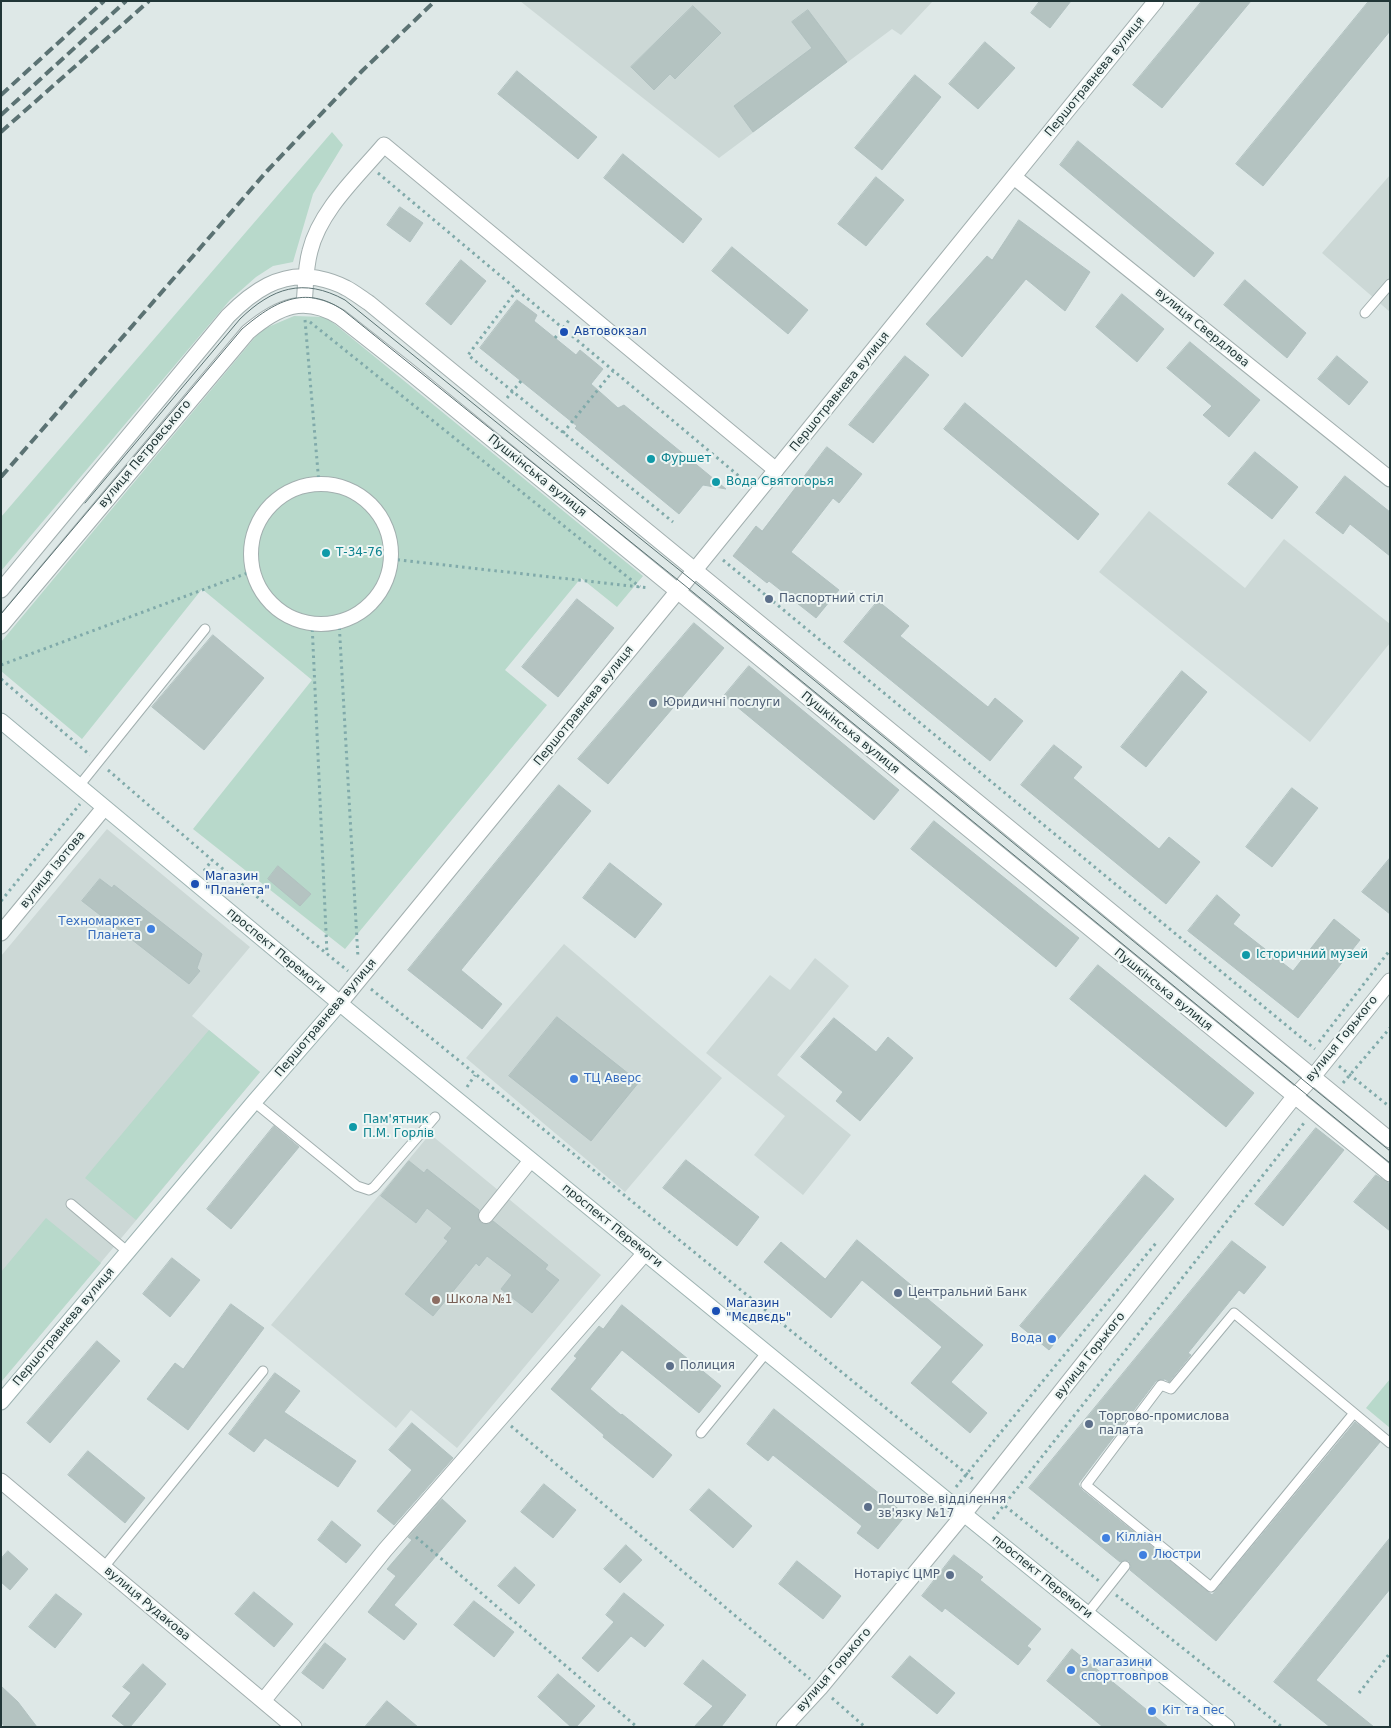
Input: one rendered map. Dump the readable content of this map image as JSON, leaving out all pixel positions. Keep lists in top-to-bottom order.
{
  "streets": {
    "street": [
      "Першотравнева вулиця",
      "вулиця Свердлова",
      "вулиця Петровського",
      "Пушкінська вулиця",
      "вулиця Ізотова",
      "проспект Перемоги",
      "вулиця Горького",
      "вулиця Рудакова"
    ]
  },
  "crossings": [
    ["Першотравнева вулиця", "вулиця Свердлова"],
    ["Першотравнева вулиця", "Пушкінська вулиця"],
    ["Першотравнева вулиця", "проспект Перемоги"],
    ["вулиця Петровського", "Пушкінська вулиця"],
    ["Пушкінська вулиця", "вулиця Горького"],
    ["вулиця Ізотова", "проспект Перемоги"],
    ["проспект Перемоги", "вулиця Горького"]
  ],
  "places": [
    "Автовокзал",
    "Фуршет",
    "Вода Святогорья",
    "Т-34-76",
    "Паспортний стіл",
    "Юридичні послуги",
    "Магазин \"Планета\"",
    "Техномаркет Планета",
    "Історичний музей",
    "ТЦ Аверс",
    "Пам'ятник П.М. Горлів",
    "Центральний Банк",
    "Школа №1",
    "Магазин \"Мєдвєдь\"",
    "Вода",
    "Полиция",
    "Торгово-промислова палата",
    "Поштове відділення зв'язку №17",
    "Кілліан",
    "Люстри",
    "Нотаріус ЦМР",
    "3 магазини спорттовпров",
    "Кіт та пес"
  ]
}
